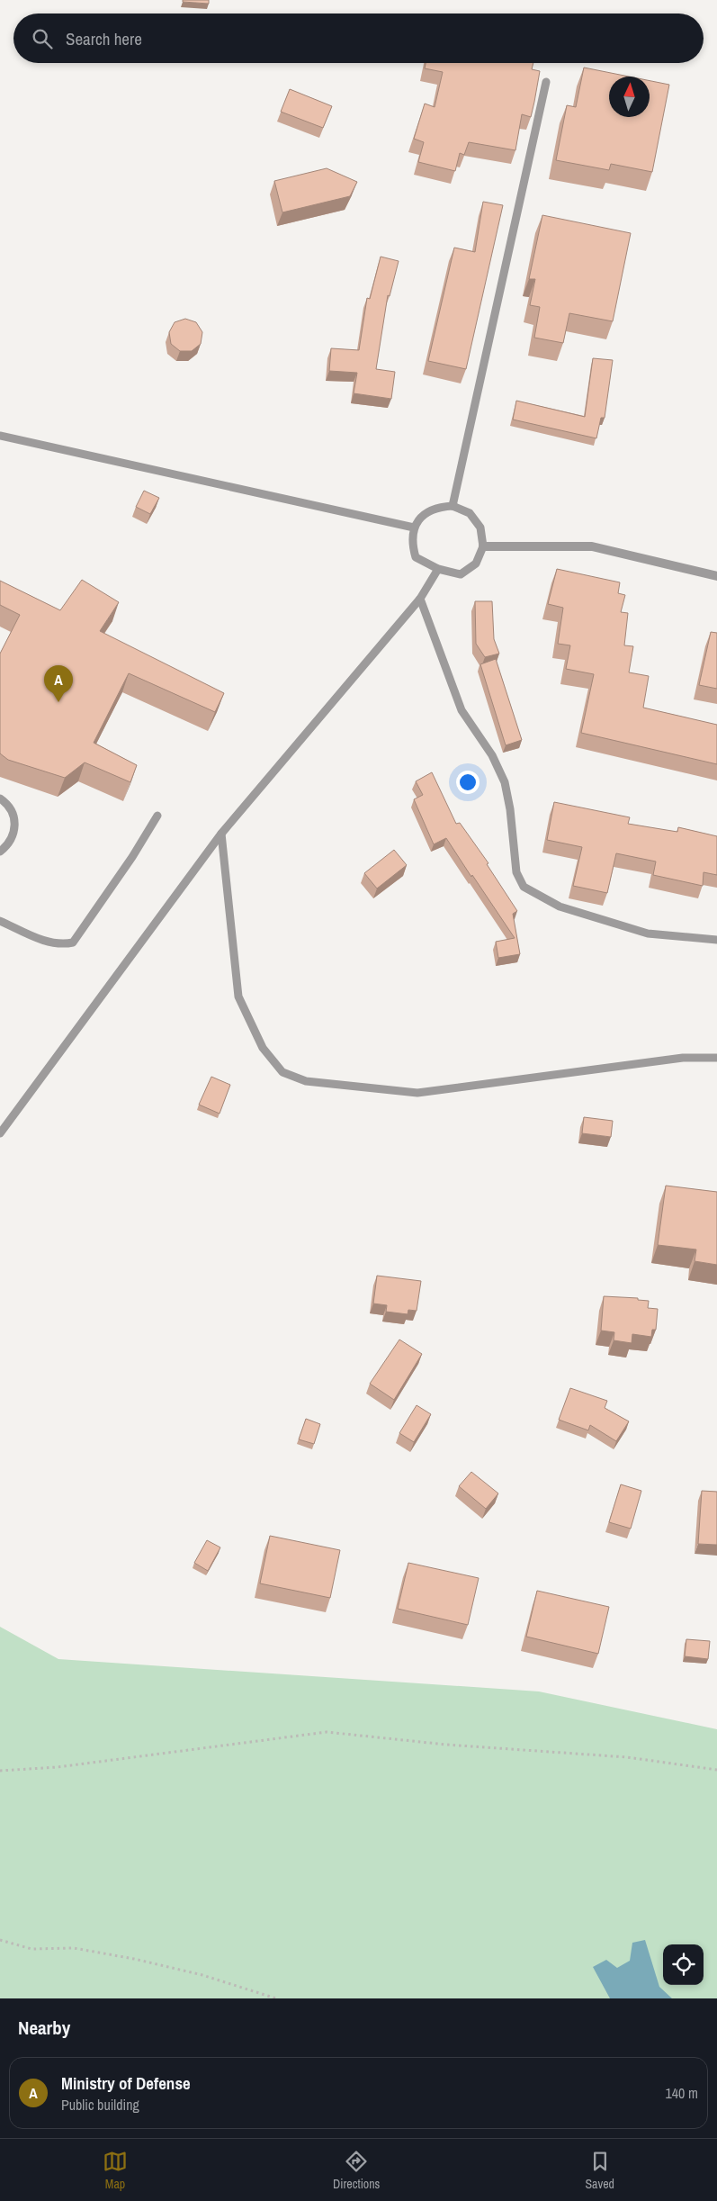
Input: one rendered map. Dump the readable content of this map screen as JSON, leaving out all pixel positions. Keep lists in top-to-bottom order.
{
  "north": "top",
  "page": {
    "search": "Search here",
    "pins": "A",
    "heading": "Nearby",
    "list": [
      {
        "mark": "A",
        "name": "Ministry of Defense",
        "note": "Public building",
        "value": "140 m"
      }
    ],
    "nav": ["Map", "Directions", "Saved"]
  }
}
